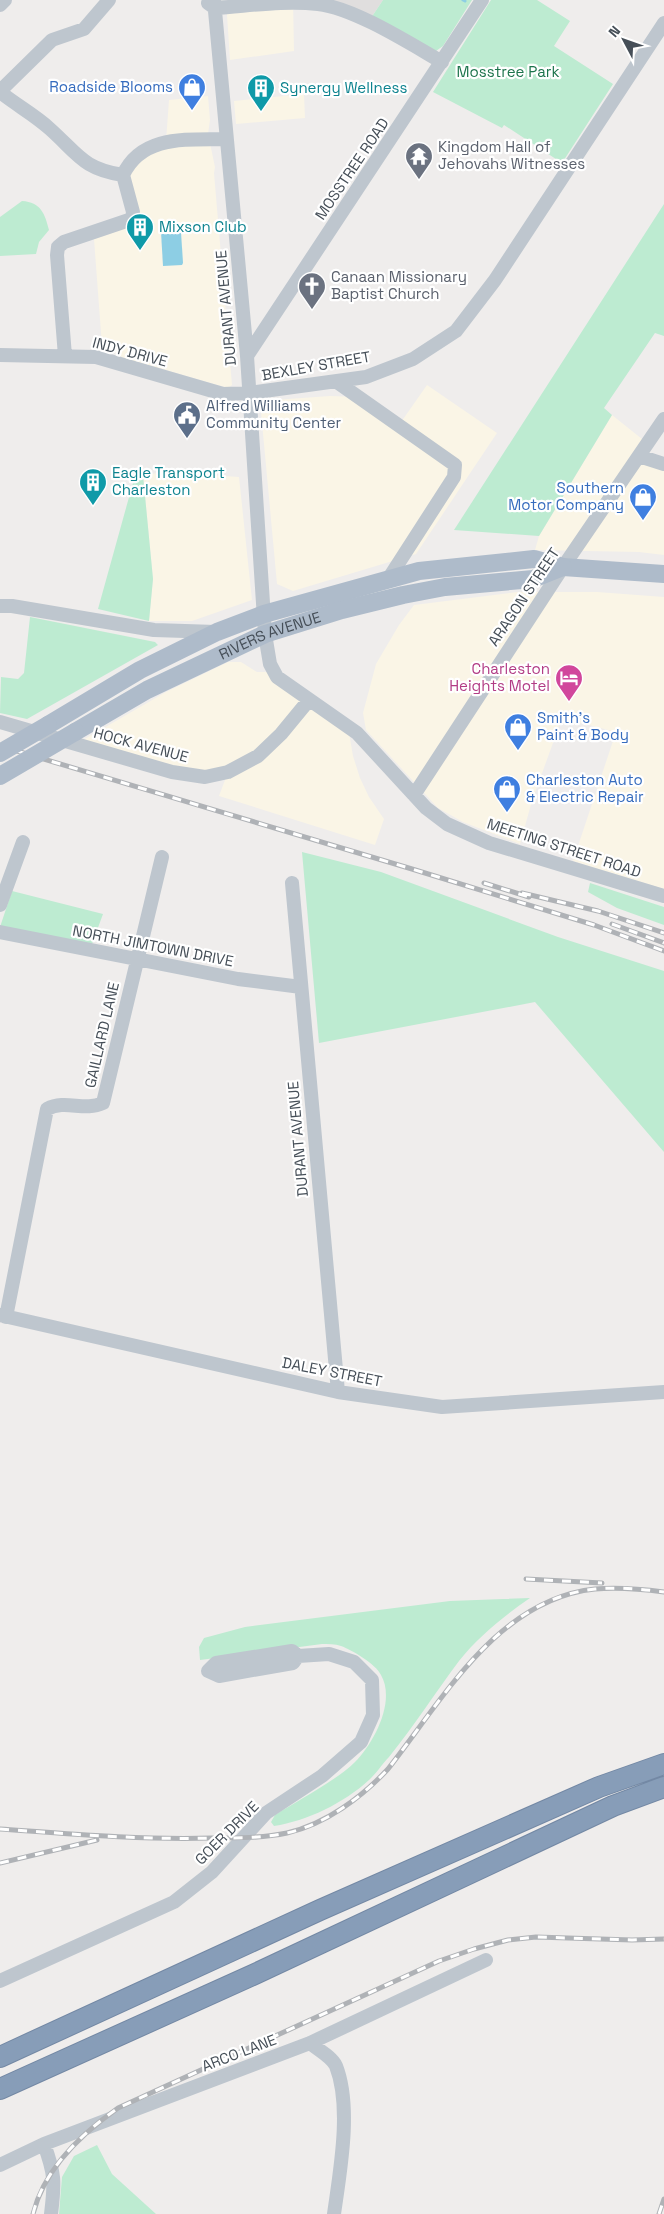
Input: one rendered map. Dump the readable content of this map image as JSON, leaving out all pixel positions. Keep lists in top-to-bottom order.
{
  "streets": {
    "main road": ["RIVERS AVENUE"],
    "street": [
      "MOSSTREE ROAD",
      "DURANT AVENUE",
      "INDY DRIVE",
      "BEXLEY STREET",
      "ARAGON STREET",
      "HOCK AVENUE",
      "MEETING STREET ROAD",
      "NORTH JIMTOWN DRIVE",
      "GAILLARD LANE",
      "DALEY STREET",
      "GOER DRIVE",
      "ARCO LANE"
    ]
  },
  "crossings": [
    ["MOSSTREE ROAD", "DURANT AVENUE"],
    ["DURANT AVENUE", "INDY DRIVE"],
    ["DURANT AVENUE", "BEXLEY STREET"],
    ["DURANT AVENUE", "RIVERS AVENUE"],
    ["DURANT AVENUE", "MEETING STREET ROAD"],
    ["DURANT AVENUE", "NORTH JIMTOWN DRIVE"],
    ["DURANT AVENUE", "DALEY STREET"],
    ["INDY DRIVE", "BEXLEY STREET"],
    ["ARAGON STREET", "RIVERS AVENUE"],
    ["ARAGON STREET", "MEETING STREET ROAD"],
    ["RIVERS AVENUE", "MEETING STREET ROAD"],
    ["HOCK AVENUE", "MEETING STREET ROAD"],
    ["NORTH JIMTOWN DRIVE", "GAILLARD LANE"],
    ["GAILLARD LANE", "DALEY STREET"]
  ],
  "parks": ["Mosstree Park"],
  "places": {
    "shop": [
      "Roadside Blooms",
      "Southern Motor Company",
      "Smith's Paint & Body",
      "Charleston Auto & Electric Repair"
    ],
    "building": ["Synergy Wellness", "Mixson Club", "Eagle Transport Charleston"],
    "temple": ["Kingdom Hall of Jehovahs Witnesses"],
    "church": ["Canaan Missionary Baptist Church"],
    "public building": ["Alfred Williams Community Center"],
    "hotel": ["Charleston Heights Motel"]
  },
  "north": "top left"
}
